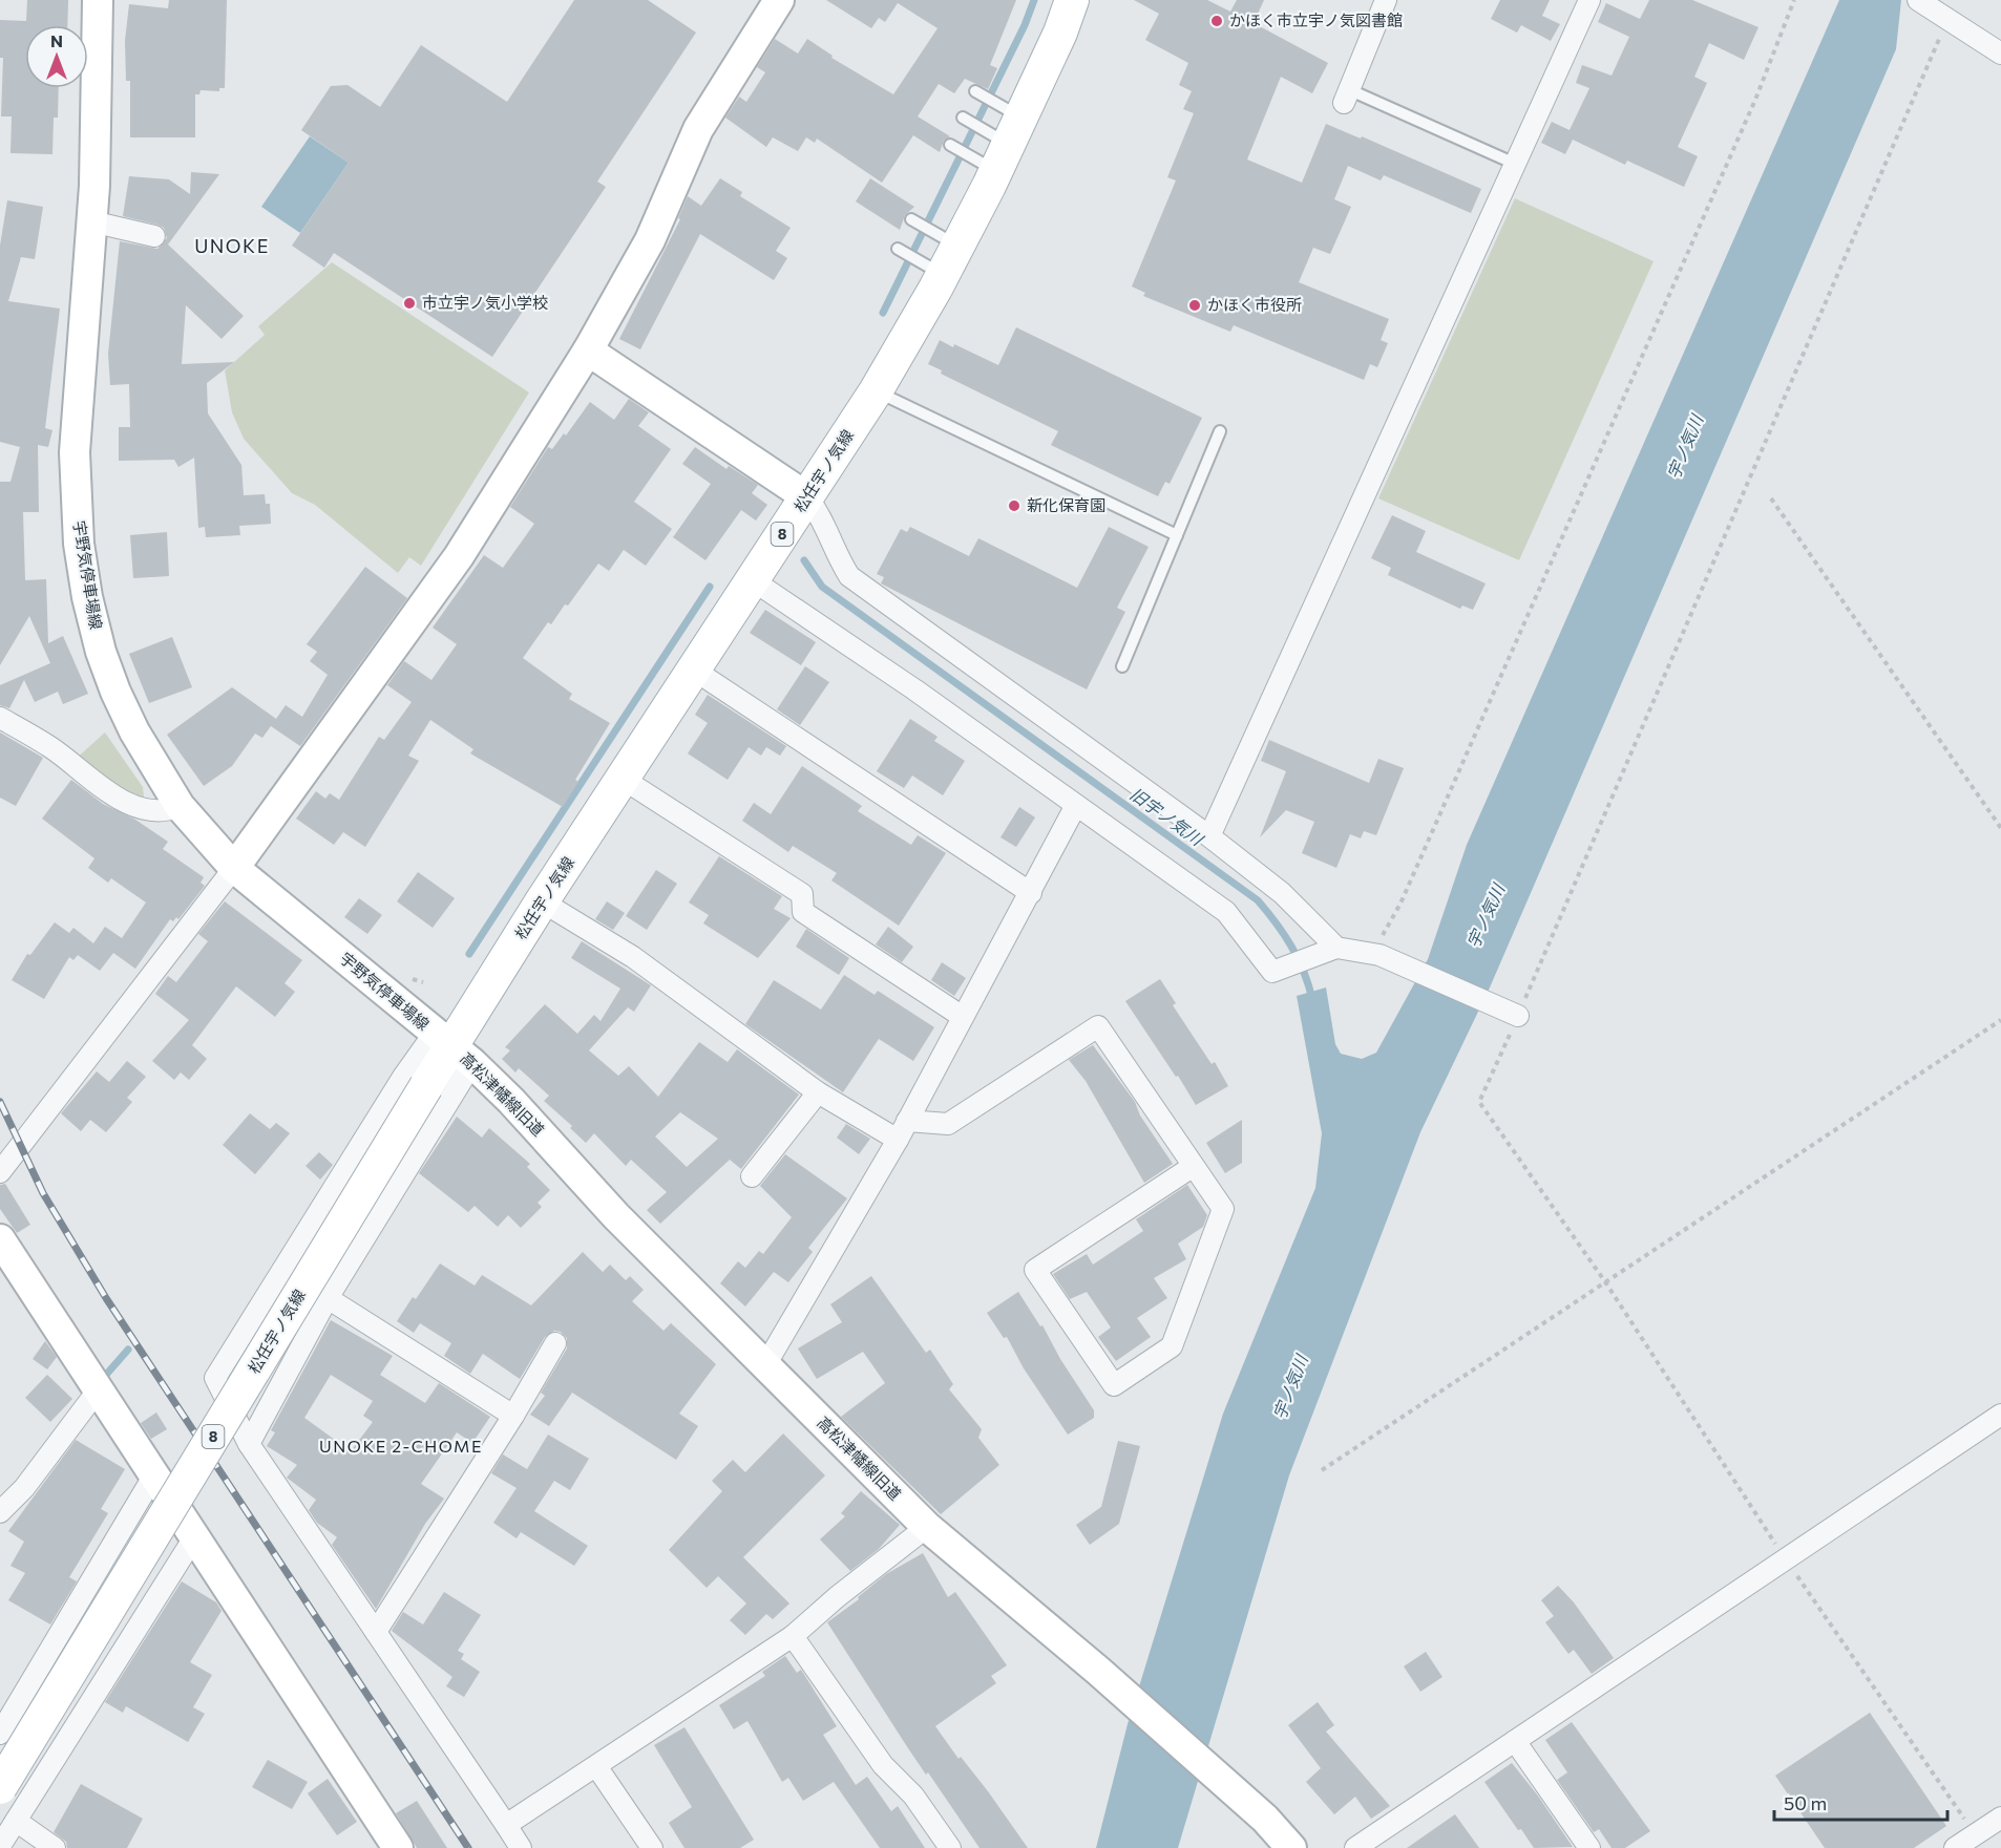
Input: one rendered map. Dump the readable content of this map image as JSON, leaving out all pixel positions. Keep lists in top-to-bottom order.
{
  "streets": {
    "main road": ["松任宇ノ気線", "8"],
    "street": ["宇野気停車場線", "高松津幡線旧道"]
  },
  "crossings": [
    ["松任宇ノ気線", "宇野気停車場線"],
    ["松任宇ノ気線", "高松津幡線旧道"],
    ["宇野気停車場線", "高松津幡線旧道"]
  ],
  "districts": ["UNOKE", "UNOKE 2-CHOME"],
  "water": ["宇ノ気川", "旧宇ノ気川"],
  "places": [
    "かほく市立宇ノ気図書館",
    "市立宇ノ気小学校",
    "かほく市役所",
    "新化保育園"
  ],
  "scale_bar": "50 m",
  "north": "top"
}
